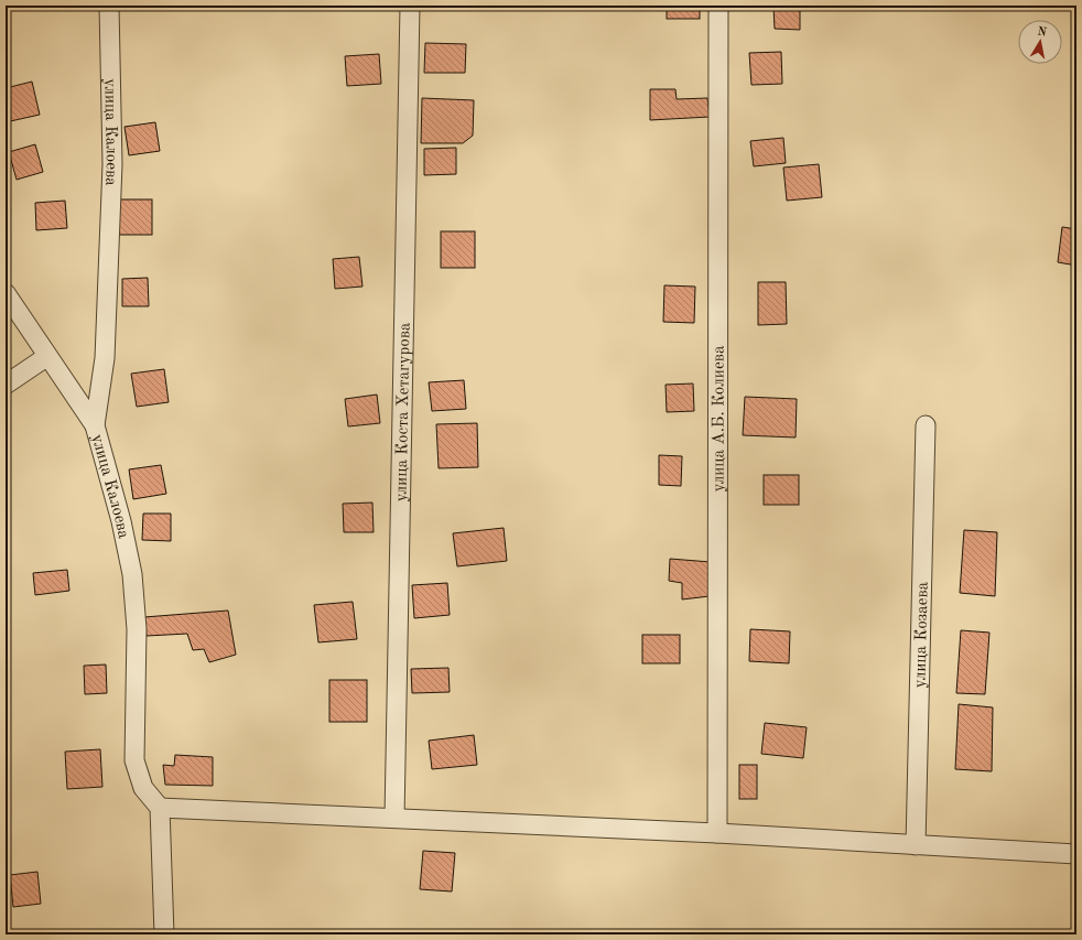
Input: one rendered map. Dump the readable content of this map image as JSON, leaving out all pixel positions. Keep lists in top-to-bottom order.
{
  "streets": {
    "street": [
      "улица Калоева",
      "улица Коста Хетагурова",
      "улица А.Б. Колиева",
      "улица Козаева"
    ]
  },
  "north": "top"
}
